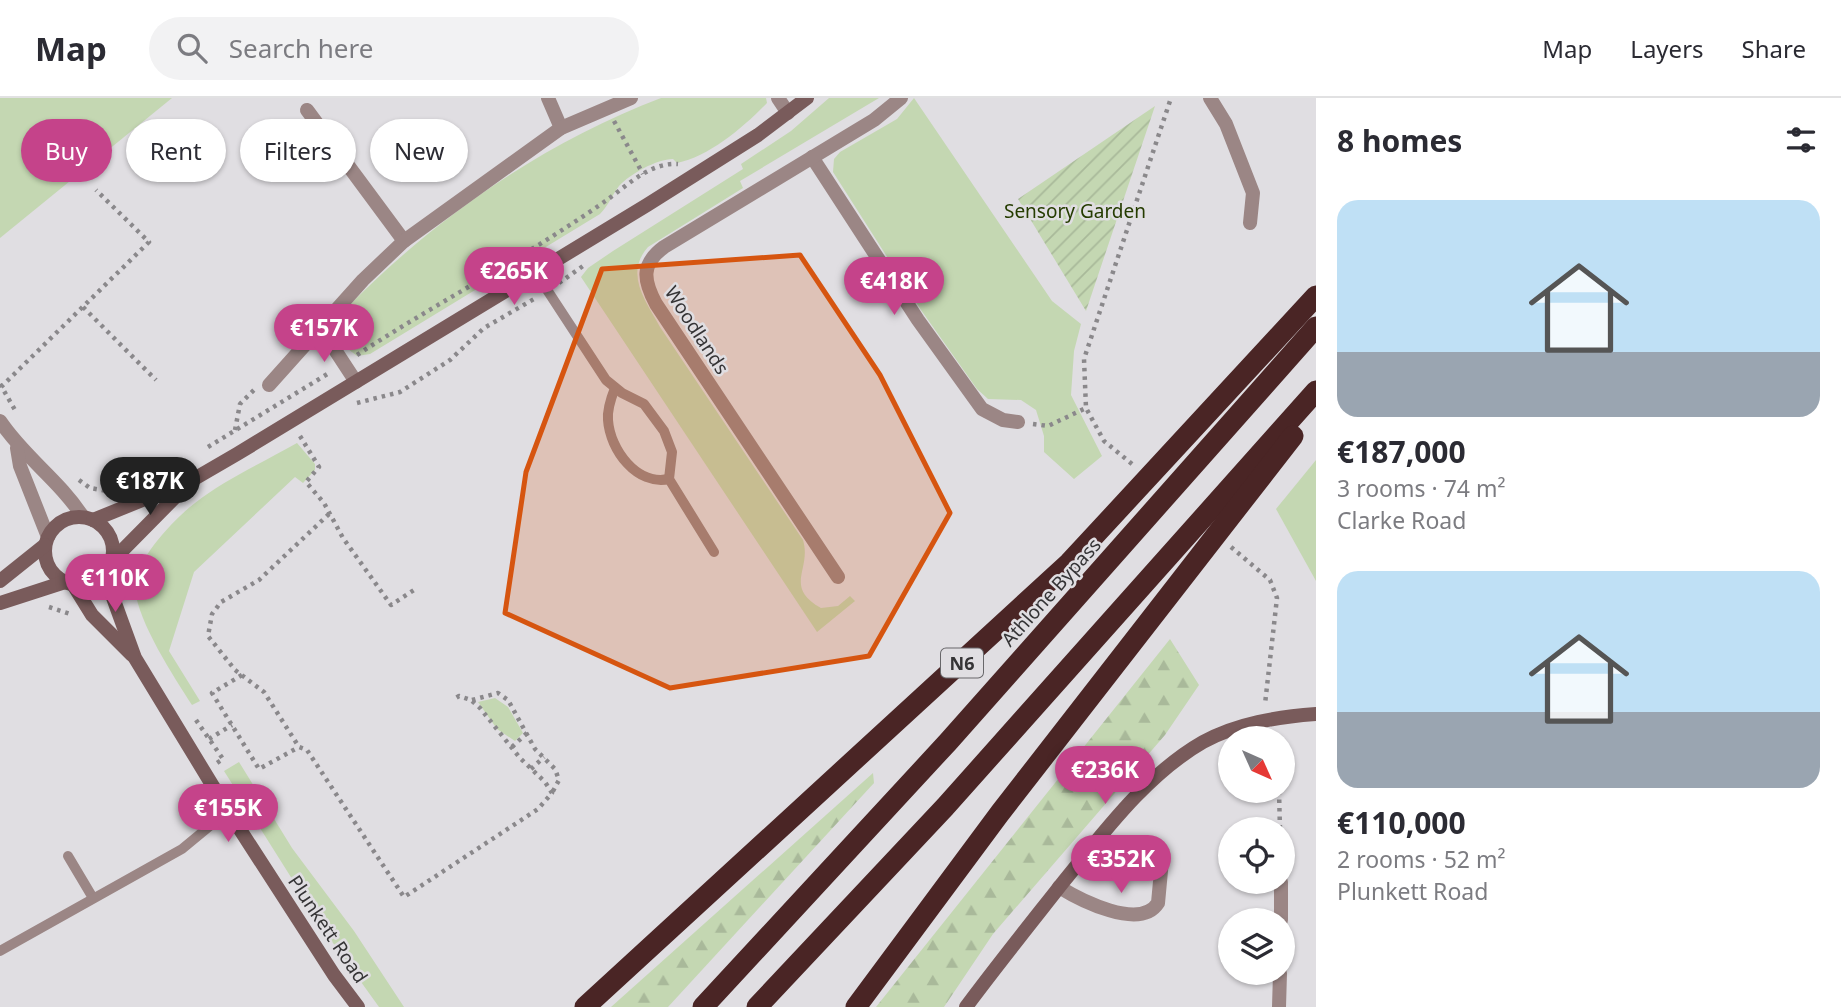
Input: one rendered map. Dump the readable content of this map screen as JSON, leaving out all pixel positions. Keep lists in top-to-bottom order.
{
  "streets": {
    "highway": ["Athlone Bypass", "N6"],
    "street": ["Woodlands", "Plunkett Road"]
  },
  "parks": ["Sensory Garden"],
  "north": "bottom right",
  "page": {
    "header": "Map",
    "search": "Search here",
    "nav": ["Map", "Layers", "Share"],
    "heading": "8 homes",
    "chip": [
      "Buy",
      "Rent",
      "Filters",
      "New"
    ],
    "list": [
      {
        "name": "€187,000",
        "note": "3 rooms · 74 m² · Clarke Road"
      },
      {
        "name": "€110,000",
        "note": "2 rooms · 52 m² · Plunkett Road"
      }
    ],
    "price": [
      "€265K",
      "€418K",
      "€157K",
      "€187K",
      "€110K",
      "€236K",
      "€155K",
      "€352K"
    ]
  }
}
